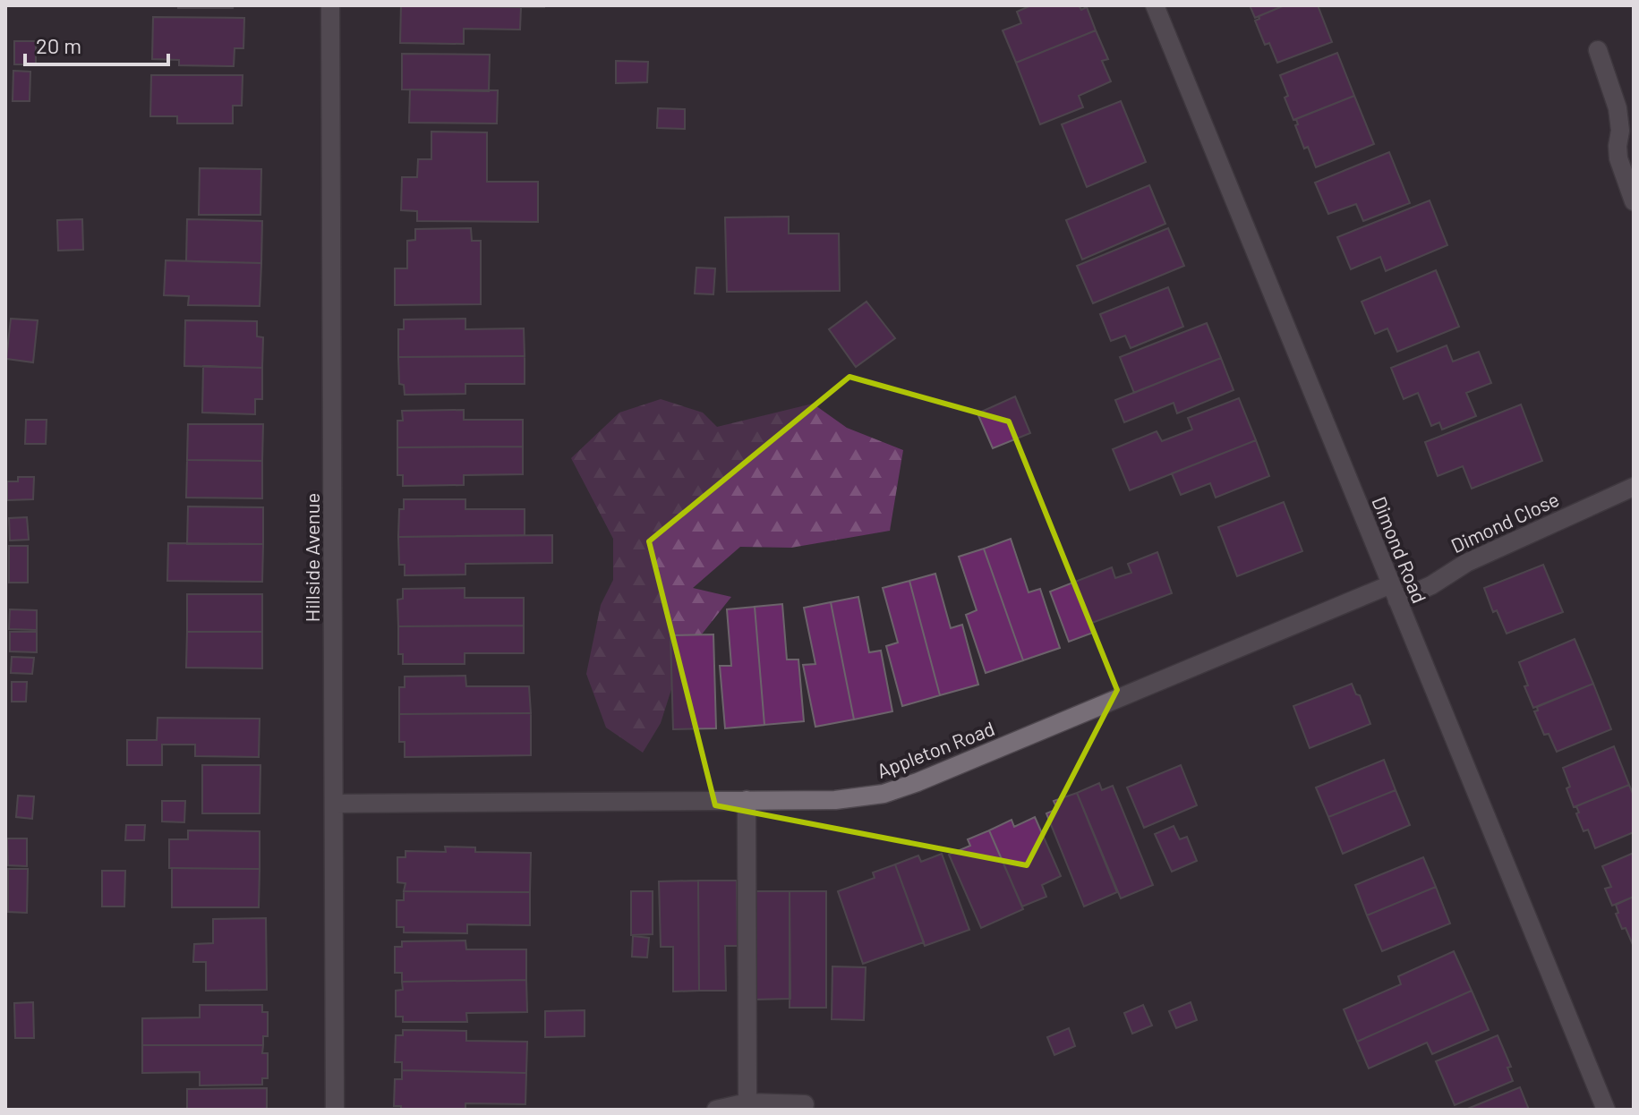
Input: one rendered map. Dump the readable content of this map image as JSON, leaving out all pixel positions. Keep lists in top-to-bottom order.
{
  "streets": {
    "street": [
      "Dimond Close",
      "Dimond Road",
      "Hillside Avenue",
      "Appleton Road"
    ]
  },
  "crossings": [
    ["Dimond Close", "Dimond Road"],
    ["Dimond Close", "Appleton Road"],
    ["Dimond Road", "Appleton Road"],
    ["Hillside Avenue", "Appleton Road"]
  ],
  "scale_bar": "20 m"
}
